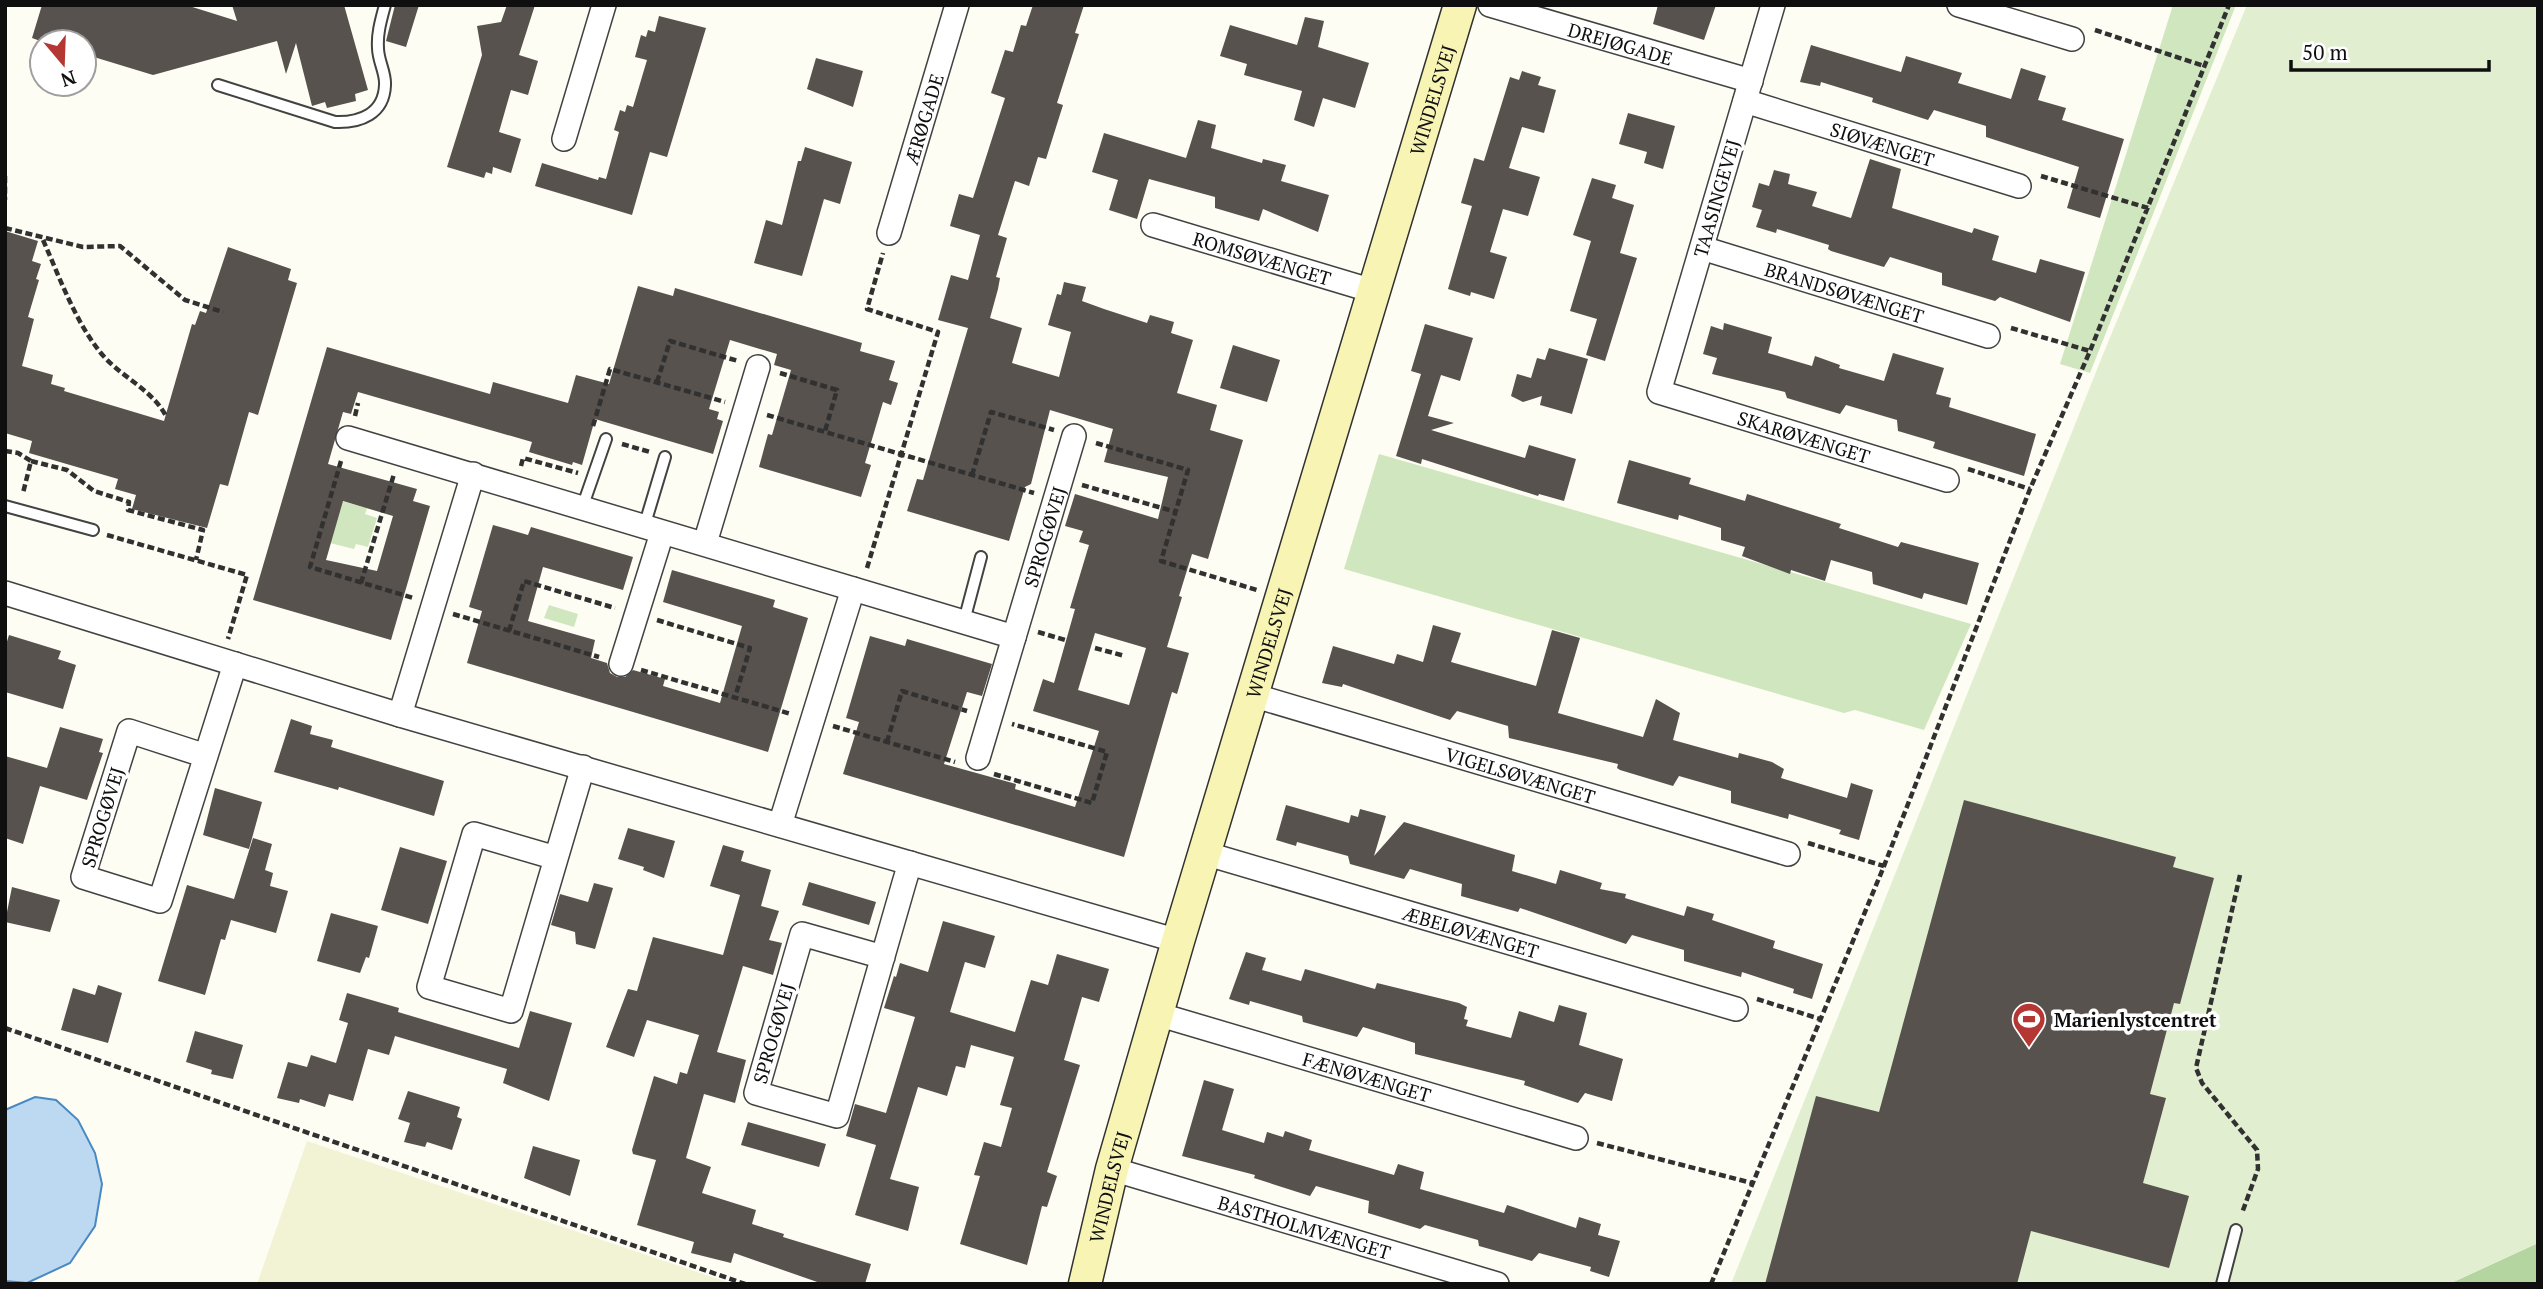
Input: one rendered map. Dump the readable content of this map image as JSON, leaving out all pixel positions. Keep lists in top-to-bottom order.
{
  "streets": {
    "street": [
      "DREJØGADE",
      "WINDELSVEJ",
      "ÆRØGADE",
      "SIØVÆNGET",
      "TAASINGEVEJ",
      "ROMSØVÆNGET",
      "BRANDSØVÆNGET",
      "SKARØVÆNGET",
      "SPROGØVEJ",
      "VIGELSØVÆNGET",
      "ÆBELØVÆNGET",
      "FÆNØVÆNGET",
      "BASTHOLMVÆNGET"
    ]
  },
  "crossings": [
    ["DREJØGADE", "SIØVÆNGET"],
    ["DREJØGADE", "TAASINGEVEJ"],
    ["WINDELSVEJ", "ROMSØVÆNGET"],
    ["WINDELSVEJ", "VIGELSØVÆNGET"],
    ["WINDELSVEJ", "ÆBELØVÆNGET"],
    ["WINDELSVEJ", "FÆNØVÆNGET"],
    ["WINDELSVEJ", "BASTHOLMVÆNGET"],
    ["SIØVÆNGET", "TAASINGEVEJ"],
    ["TAASINGEVEJ", "BRANDSØVÆNGET"],
    ["TAASINGEVEJ", "SKARØVÆNGET"]
  ],
  "places": {
    "sports": ["Marienlystcentret"]
  },
  "scale_bar": "50 m",
  "north": "bottom"
}
